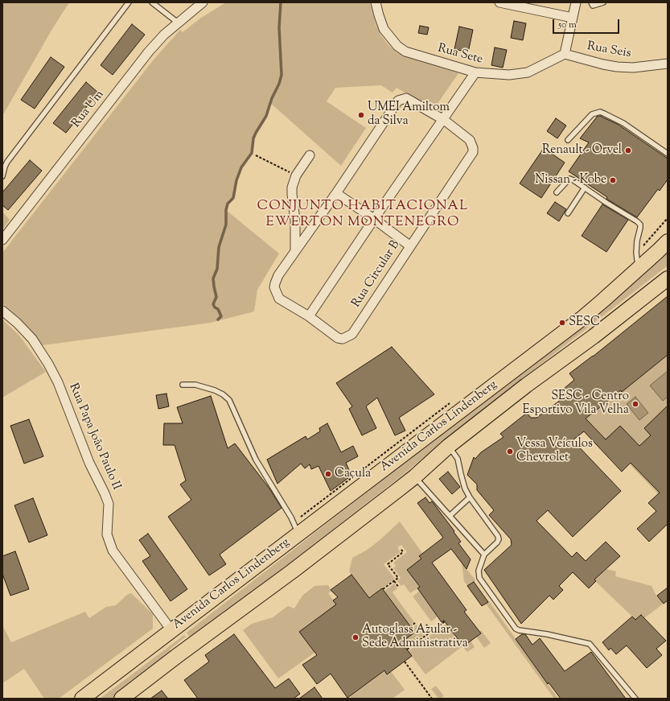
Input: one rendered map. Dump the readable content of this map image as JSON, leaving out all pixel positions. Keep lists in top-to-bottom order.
{
  "streets": {
    "main road": ["Avenida Carlos Lindenberg"],
    "street": [
      "Rua Seis",
      "Rua Sete",
      "Rua Um",
      "Rua Circular B",
      "Rua Papa João Paulo II"
    ]
  },
  "crossings": [
    ["Rua Seis", "Rua Sete"],
    ["Avenida Carlos Lindenberg", "Rua Papa João Paulo II"]
  ],
  "districts": ["CONJUNTO HABITACIONAL EWERTON MONTENEGRO"],
  "places": [
    "UMEI Amiltom da Silva",
    "Renault - Orvel",
    "Nissan - Kobe",
    "SESC",
    "SESC - Centro Esportivo Vila Velha",
    "Vessa Veículos Chevrolet",
    "Caçula",
    "Autoglass Azular - Sede Administrativa"
  ],
  "scale_bar": "50 m"
}
